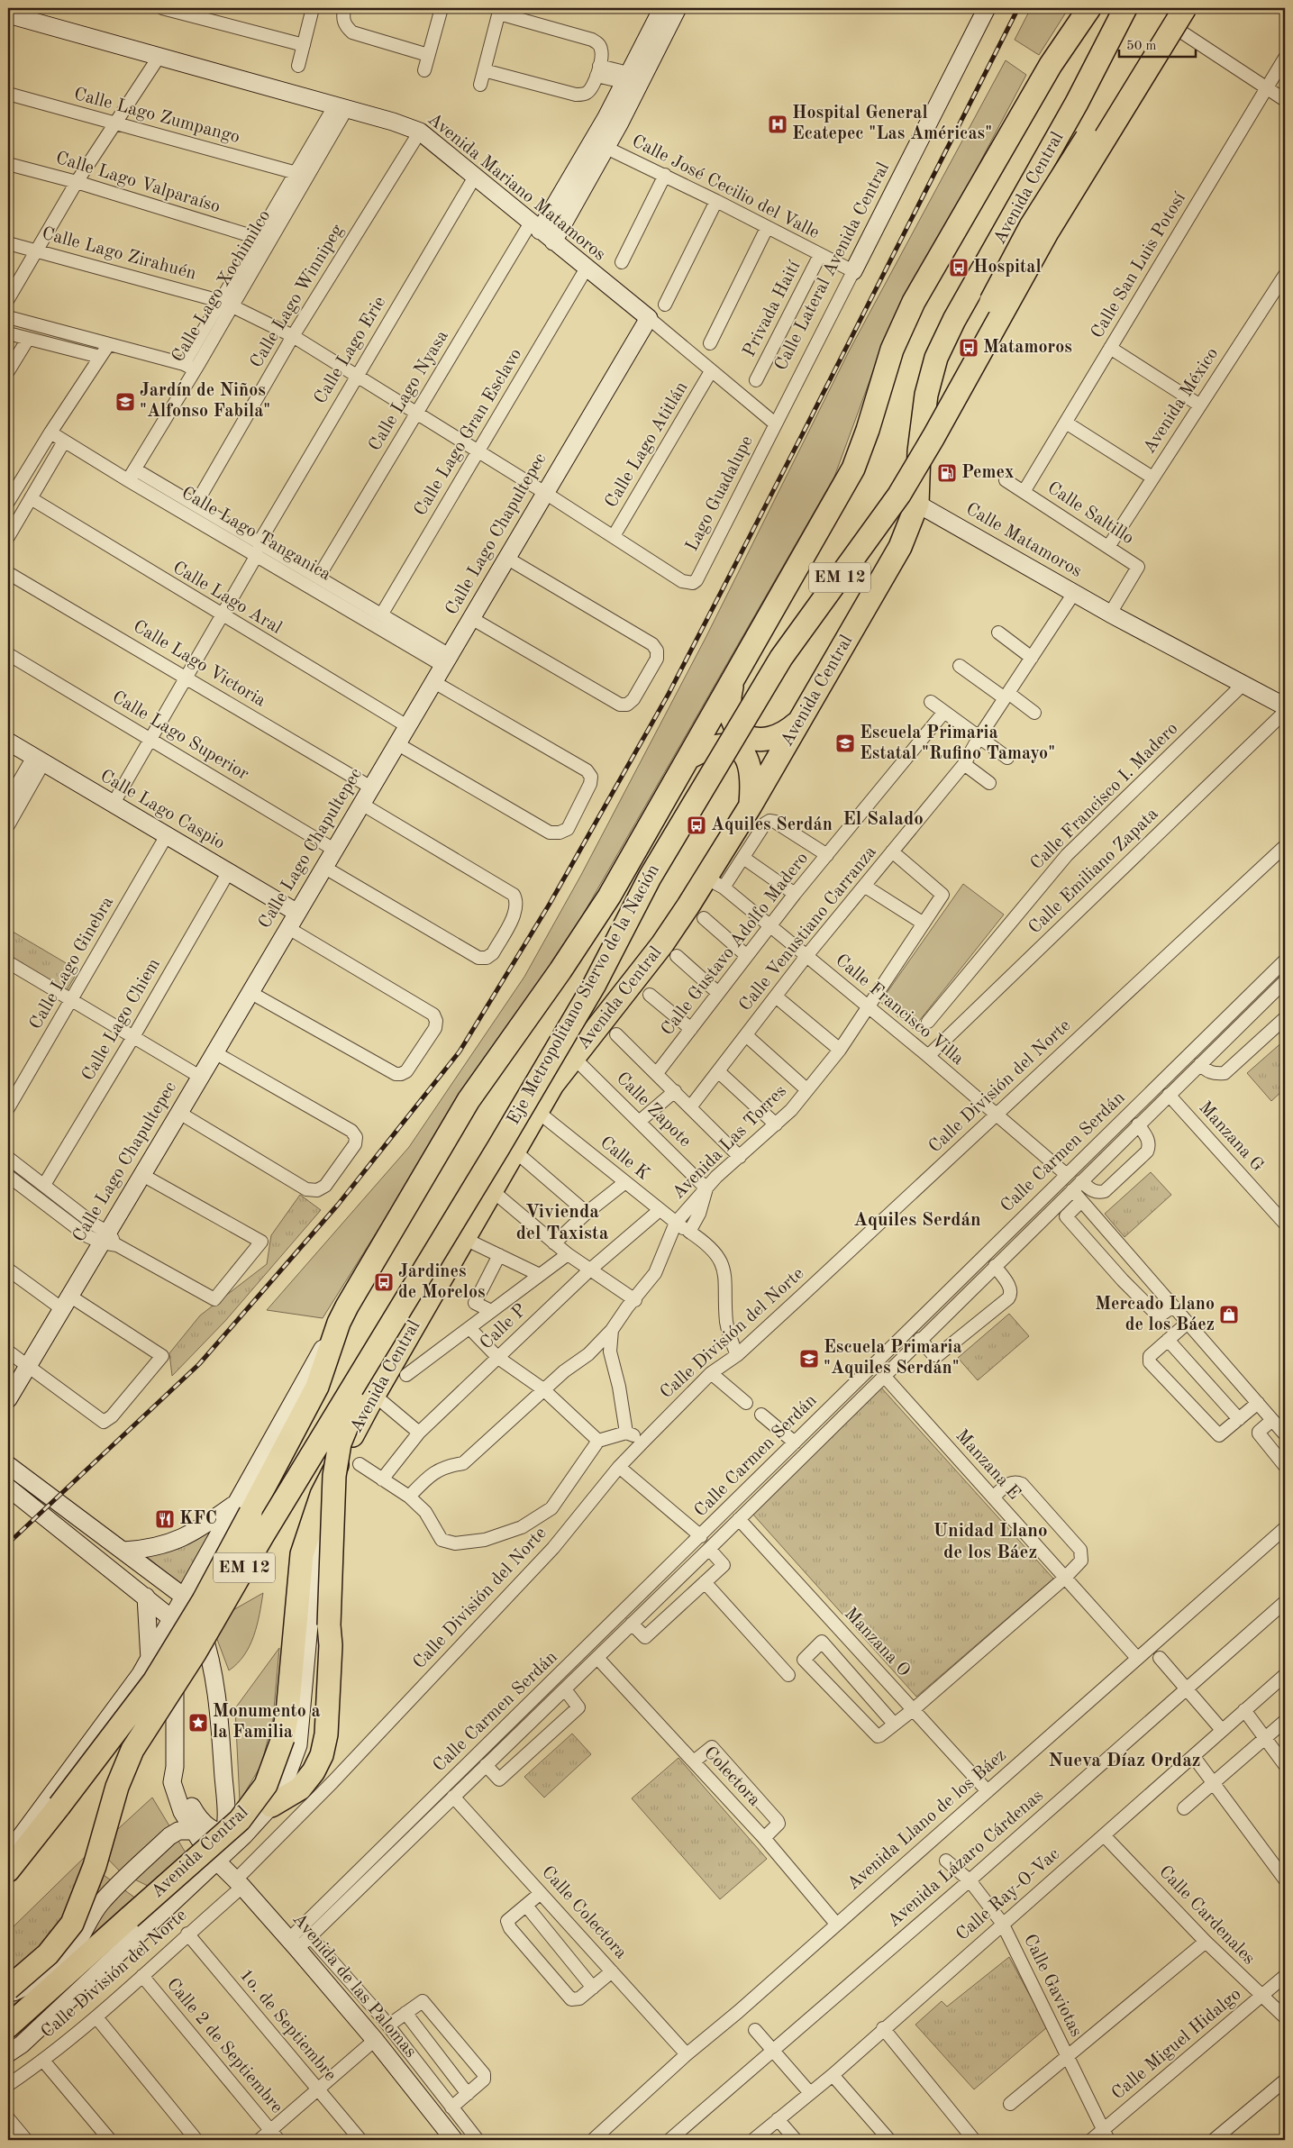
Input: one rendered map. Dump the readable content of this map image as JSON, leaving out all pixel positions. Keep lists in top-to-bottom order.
{
  "streets": {
    "highway": ["Avenida Central", "EM 12", "Eje Metropolitano Siervo de la Nación"],
    "street": [
      "Calle Lago Zumpango",
      "Calle Lago Valparaíso",
      "Avenida Mariano Matamoros",
      "Calle José Cecilio del Valle",
      "Calle Lago Zirahuén",
      "Calle San Luis Potosí",
      "Calle Lateral Avenida Central",
      "Calle Lago Xochimilco",
      "Calle Lago Winnipeg",
      "Privada Haití",
      "Calle Lago Erie",
      "Calle Lago Nyasa",
      "Avenida México",
      "Calle Lago Gran Esclavo",
      "Calle Lago Atitlán",
      "Lago Guadalupe",
      "Calle Saltillo",
      "Calle Lago Tanganica",
      "Calle Lago Chapultepec",
      "Calle Matamoros",
      "Calle Lago Aral",
      "Calle Lago Victoria",
      "Calle Lago Superior",
      "Calle Francisco I. Madero",
      "Calle Lago Caspio",
      "Calle Emiliano Zapata",
      "Calle Venustiano Carranza",
      "Calle Gustavo Adolfo Madero",
      "Calle Lago Ginebra",
      "Calle Francisco Villa",
      "Calle Lago Chiem",
      "Calle División del Norte",
      "Calle Zapote",
      "Manzana G",
      "Avenida Las Torres",
      "Calle Carmen Serdán",
      "Calle K",
      "Calle P",
      "Manzana E",
      "Manzana O",
      "Colectora",
      "Avenida Llano de los Báez",
      "Avenida Lázaro Cárdenas",
      "Calle Ray-O-Vac",
      "Calle Colectora",
      "Calle Cardenales",
      "Avenida de las Palomas",
      "Calle Gaviotas",
      "1o. de Septiembre",
      "Calle Miguel Hidalgo",
      "Calle 2 de Septiembre"
    ]
  },
  "crossings": [
    ["Calle Lago Zumpango", "Calle Lago Xochimilco"],
    ["Calle Lago Valparaíso", "Calle Lago Xochimilco"],
    ["Avenida Mariano Matamoros", "Calle Lateral Avenida Central"],
    ["Avenida Mariano Matamoros", "Calle Lago Xochimilco"],
    ["Avenida Mariano Matamoros", "Calle Lago Winnipeg"],
    ["Avenida Mariano Matamoros", "Calle Lago Erie"],
    ["Avenida Mariano Matamoros", "Calle Lago Nyasa"],
    ["Avenida Mariano Matamoros", "Calle Lago Gran Esclavo"],
    ["Avenida Mariano Matamoros", "Calle Lago Atitlán"],
    ["Avenida Mariano Matamoros", "Lago Guadalupe"],
    ["Avenida Mariano Matamoros", "Calle Lago Chapultepec"],
    ["Calle José Cecilio del Valle", "Calle Lateral Avenida Central"],
    ["Calle José Cecilio del Valle", "Privada Haití"],
    ["Avenida Central", "Calle Matamoros"],
    ["Avenida Central", "Eje Metropolitano Siervo de la Nación"],
    ["Avenida Central", "Calle Francisco Villa"],
    ["Avenida Central", "Calle Zapote"],
    ["Avenida Central", "Calle K"],
    ["Calle Lago Zirahuén", "Calle Lago Xochimilco"],
    ["Calle San Luis Potosí", "Calle Saltillo"],
    ["Calle Lateral Avenida Central", "Lago Guadalupe"],
    ["Calle Lago Xochimilco", "Calle Lago Tanganica"],
    ["Calle Lago Winnipeg", "Calle Lago Tanganica"],
    ["Calle Lago Erie", "Calle Lago Tanganica"],
    ["Calle Lago Erie", "Calle Lago Aral"],
    ["Calle Lago Erie", "Calle Lago Victoria"],
    ["Calle Lago Erie", "Calle Lago Superior"],
    ["Calle Lago Erie", "Calle Lago Caspio"],
    ["Calle Lago Nyasa", "Calle Lago Tanganica"],
    ["Avenida México", "Calle Saltillo"],
    ["Calle Lago Gran Esclavo", "Calle Lago Tanganica"],
    ["Calle Lago Atitlán", "Lago Guadalupe"],
    ["Calle Saltillo", "Calle Matamoros"],
    ["Calle Lago Tanganica", "Calle Lago Chapultepec"],
    ["Calle Lago Chapultepec", "Calle Lago Aral"],
    ["Calle Lago Chapultepec", "Calle Lago Victoria"],
    ["Calle Lago Chapultepec", "Calle Lago Superior"],
    ["Calle Lago Chapultepec", "Calle Lago Caspio"],
    ["Calle Matamoros", "Calle Francisco I. Madero"],
    ["Calle Matamoros", "Calle Emiliano Zapata"],
    ["Calle Matamoros", "Calle Venustiano Carranza"],
    ["Calle Lago Caspio", "Calle Lago Ginebra"],
    ["Calle Lago Caspio", "Calle Lago Chiem"],
    ["Calle Emiliano Zapata", "Calle Francisco Villa"],
    ["Calle Venustiano Carranza", "Calle Francisco Villa"],
    ["Calle Venustiano Carranza", "Avenida Las Torres"],
    ["Calle Gustavo Adolfo Madero", "Calle Francisco Villa"],
    ["Calle Francisco Villa", "Calle División del Norte"],
    ["Calle Francisco Villa", "Avenida Las Torres"],
    ["Calle Francisco Villa", "Calle Carmen Serdán"],
    ["Calle División del Norte", "Calle K"],
    ["Calle División del Norte", "Avenida de las Palomas"],
    ["Calle División del Norte", "1o. de Septiembre"],
    ["Calle División del Norte", "Calle 2 de Septiembre"],
    ["Calle Zapote", "Avenida Las Torres"],
    ["Manzana G", "Calle Carmen Serdán"],
    ["Avenida Las Torres", "Calle K"],
    ["Calle Carmen Serdán", "Manzana E"],
    ["Calle Carmen Serdán", "Manzana O"],
    ["Calle Carmen Serdán", "Colectora"],
    ["Calle Carmen Serdán", "Calle Colectora"],
    ["Calle Carmen Serdán", "Avenida de las Palomas"],
    ["Calle K", "Calle P"],
    ["Manzana E", "Avenida Llano de los Báez"],
    ["Manzana O", "Avenida Llano de los Báez"],
    ["Colectora", "Avenida Llano de los Báez"],
    ["Avenida Llano de los Báez", "Calle Colectora"],
    ["Avenida Lázaro Cárdenas", "Calle Gaviotas"],
    ["Calle Ray-O-Vac", "Calle Cardenales"],
    ["Calle Ray-O-Vac", "Calle Gaviotas"],
    ["Calle Cardenales", "Calle Miguel Hidalgo"],
    ["Calle Gaviotas", "Calle Miguel Hidalgo"]
  ],
  "districts": [
    "El Salado",
    "Vivienda del Taxista",
    "Aquiles Serdán",
    "Unidad Llano de los Báez",
    "Nueva Díaz Ordaz"
  ],
  "places": {
    "hospital": ["Hospital General Ecatepec \"Las Américas\""],
    "bus stop": [
      "Hospital",
      "Matamoros",
      "Aquiles Serdán",
      "Jardines de Morelos"
    ],
    "school or university": ["Jardín de Niños \"Alfonso Fabila\"", "Escuela Primaria Estatal \"Rufino Tamayo\"", "Escuela Primaria \"Aquiles Serdán\""],
    "fuel station": ["Pemex"],
    "shop": ["Mercado Llano de los Báez"],
    "restaurant": ["KFC"],
    "place": ["Monumento a la Familia"]
  },
  "scale_bar": "50 m"
}
